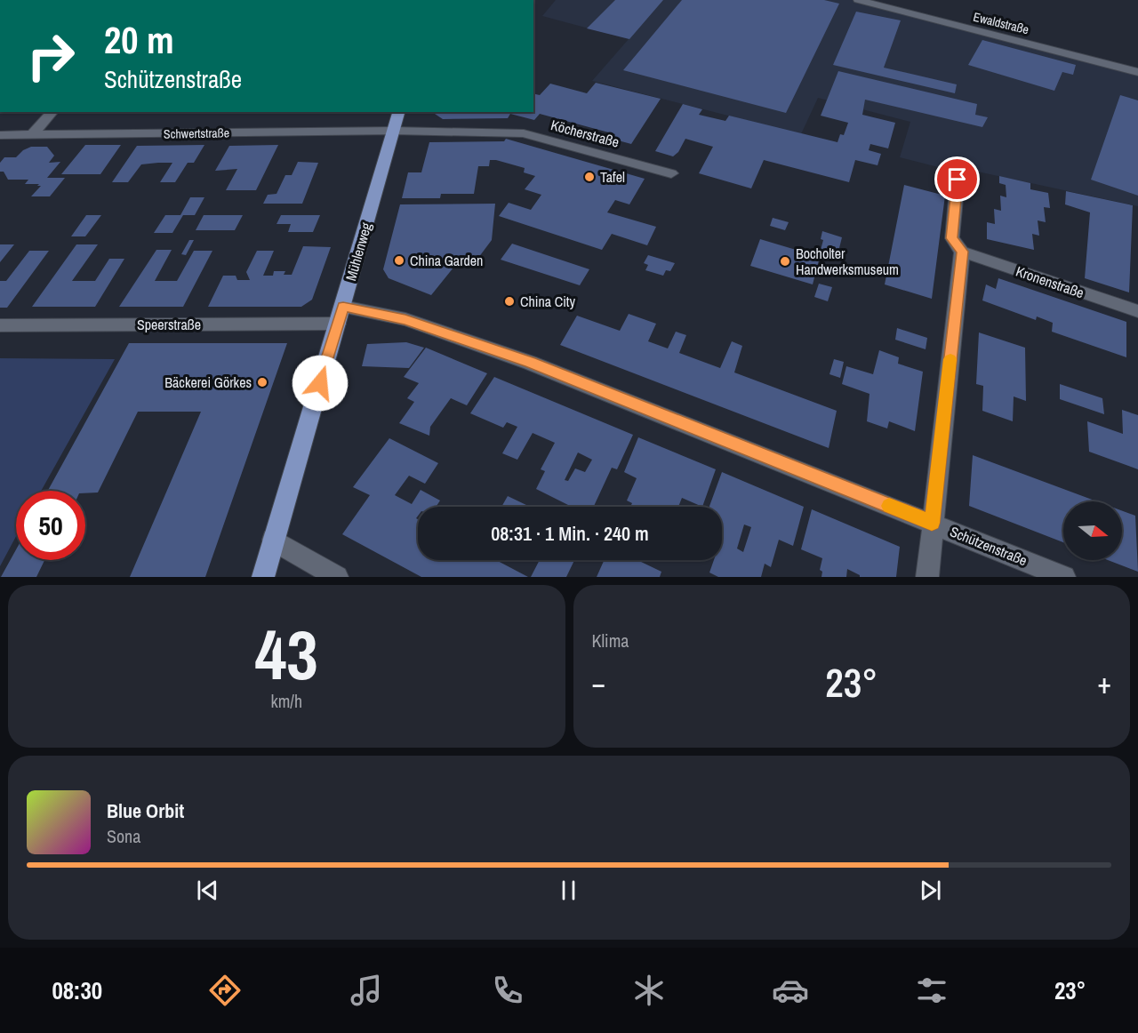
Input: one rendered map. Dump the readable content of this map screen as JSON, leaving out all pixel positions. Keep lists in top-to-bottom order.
{
  "streets": {
    "main road": ["Mühlenweg"],
    "street": [
      "Ewaldstraße",
      "Schwertstraße",
      "Köcherstraße",
      "Kronenstraße",
      "Speerstraße",
      "Schützenstraße"
    ]
  },
  "crossings": [
    ["Schwertstraße", "Köcherstraße"],
    ["Schwertstraße", "Mühlenweg"],
    ["Köcherstraße", "Mühlenweg"],
    ["Mühlenweg", "Speerstraße"],
    ["Mühlenweg", "Schützenstraße"],
    ["Speerstraße", "Schützenstraße"]
  ],
  "places": [
    "Tafel",
    "China Garden",
    "Bocholter Handwerksmuseum",
    "China City",
    "Bäckerei Görkes"
  ],
  "north": "right",
  "page": {
    "turn": ["20 m", "Schützenstraße"],
    "limit": "50",
    "trip": "08:31 · 1 Min. · 240 m",
    "tile": [
      ["43", "km/h"],
      "Klima"
    ],
    "heat": ["−", "23°", "+"],
    "song": ["Blue Orbit", "Sona"],
    "tabs": ["08:30", "23°"]
  }
}
